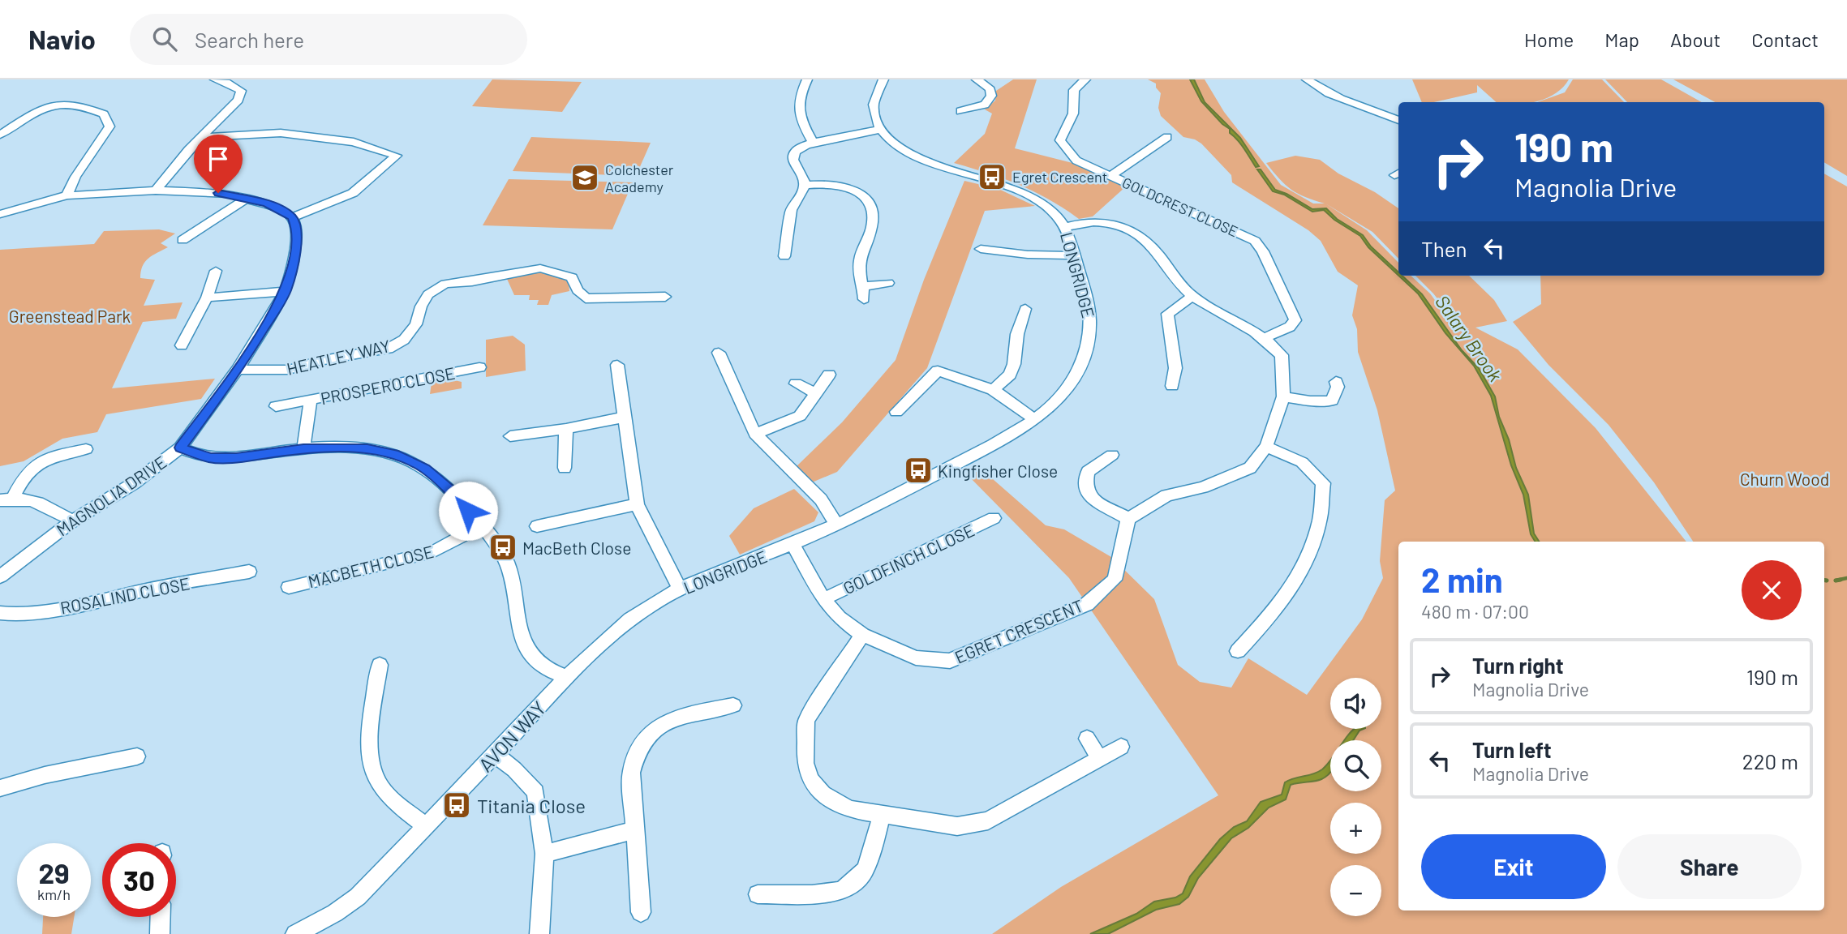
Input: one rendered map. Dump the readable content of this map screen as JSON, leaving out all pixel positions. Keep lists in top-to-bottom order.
{
  "streets": {
    "street": [
      "GOLDCREST CLOSE",
      "LONGRIDGE",
      "HEATLEY WAY",
      "PROSPERO CLOSE",
      "MAGNOLIA DRIVE",
      "GOLDFINCH CLOSE",
      "MACBETH CLOSE",
      "ROSALIND CLOSE",
      "EGRET CRESCENT",
      "AVON WAY"
    ]
  },
  "crossings": [
    ["LONGRIDGE", "EGRET CRESCENT"],
    ["LONGRIDGE", "AVON WAY"],
    ["HEATLEY WAY", "MAGNOLIA DRIVE"],
    ["GOLDFINCH CLOSE", "EGRET CRESCENT"]
  ],
  "water": ["Salary Brook"],
  "parks": ["Greenstead Park", "Churn Wood"],
  "places": {
    "bus stop": [
      "Egret Crescent",
      "Kingfisher Close",
      "MacBeth Close",
      "Titania Close"
    ],
    "school or university": ["Colchester Academy"]
  },
  "page": {
    "header": "Navio",
    "search": "Search here",
    "nav": [
      "Home",
      "Map",
      "About",
      "Contact"
    ],
    "turn": ["190 m", "Magnolia Drive"],
    "then": "Then",
    "heading": ["2 min", "480 m · 07:00"],
    "list": [
      {
        "name": "Turn right",
        "note": "Magnolia Drive",
        "value": "190 m"
      },
      {
        "name": "Turn left",
        "note": "Magnolia Drive",
        "value": "220 m"
      }
    ],
    "map_buttons": ["+", "−"],
    "buttons": ["Exit", "Share"],
    "speed": "29 km/h",
    "limit": "30"
  }
}
